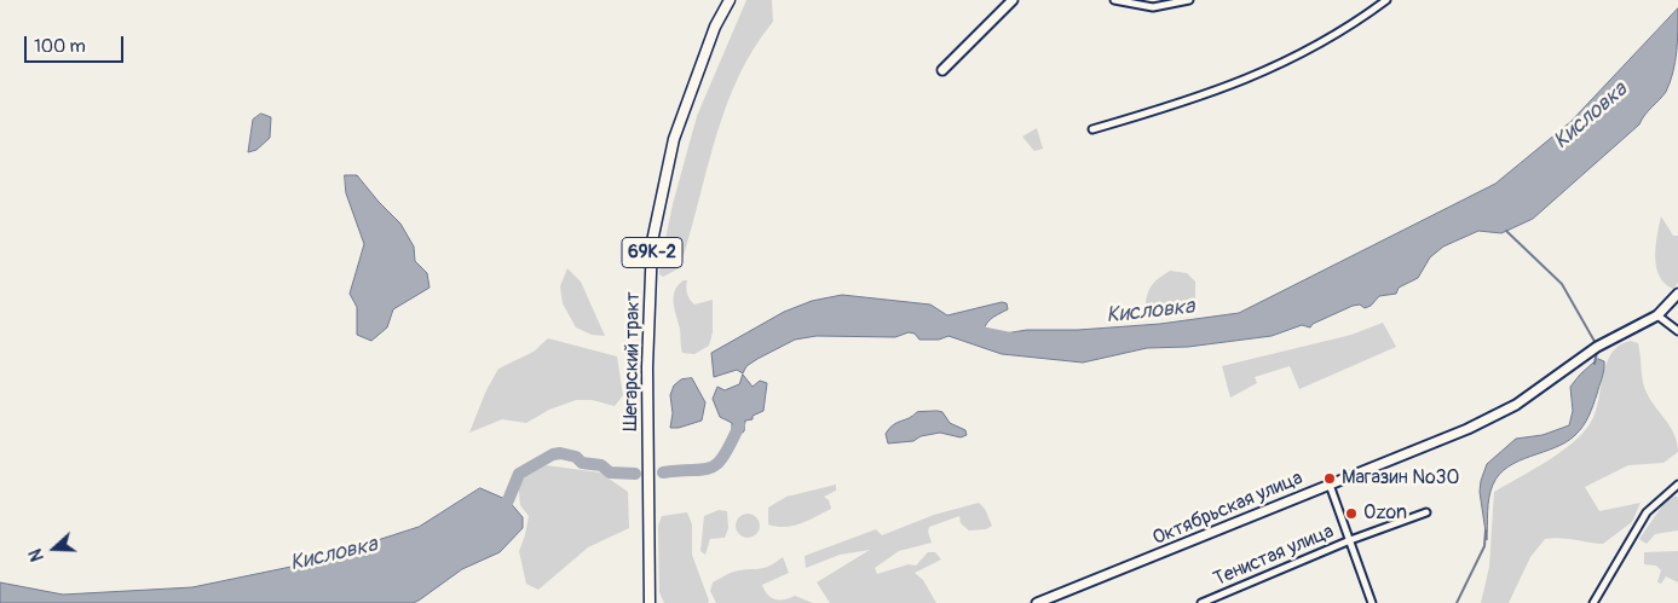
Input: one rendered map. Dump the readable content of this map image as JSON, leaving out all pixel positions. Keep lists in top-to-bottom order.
{
  "streets": {
    "main road": ["69К-2", "Шегарский тракт"],
    "street": ["Октябрьская улица", "Тенистая улица"]
  },
  "water": ["Кисловка"],
  "places": ["Магазин №30", "Ozon"],
  "scale_bar": "100 m",
  "north": "left"
}
